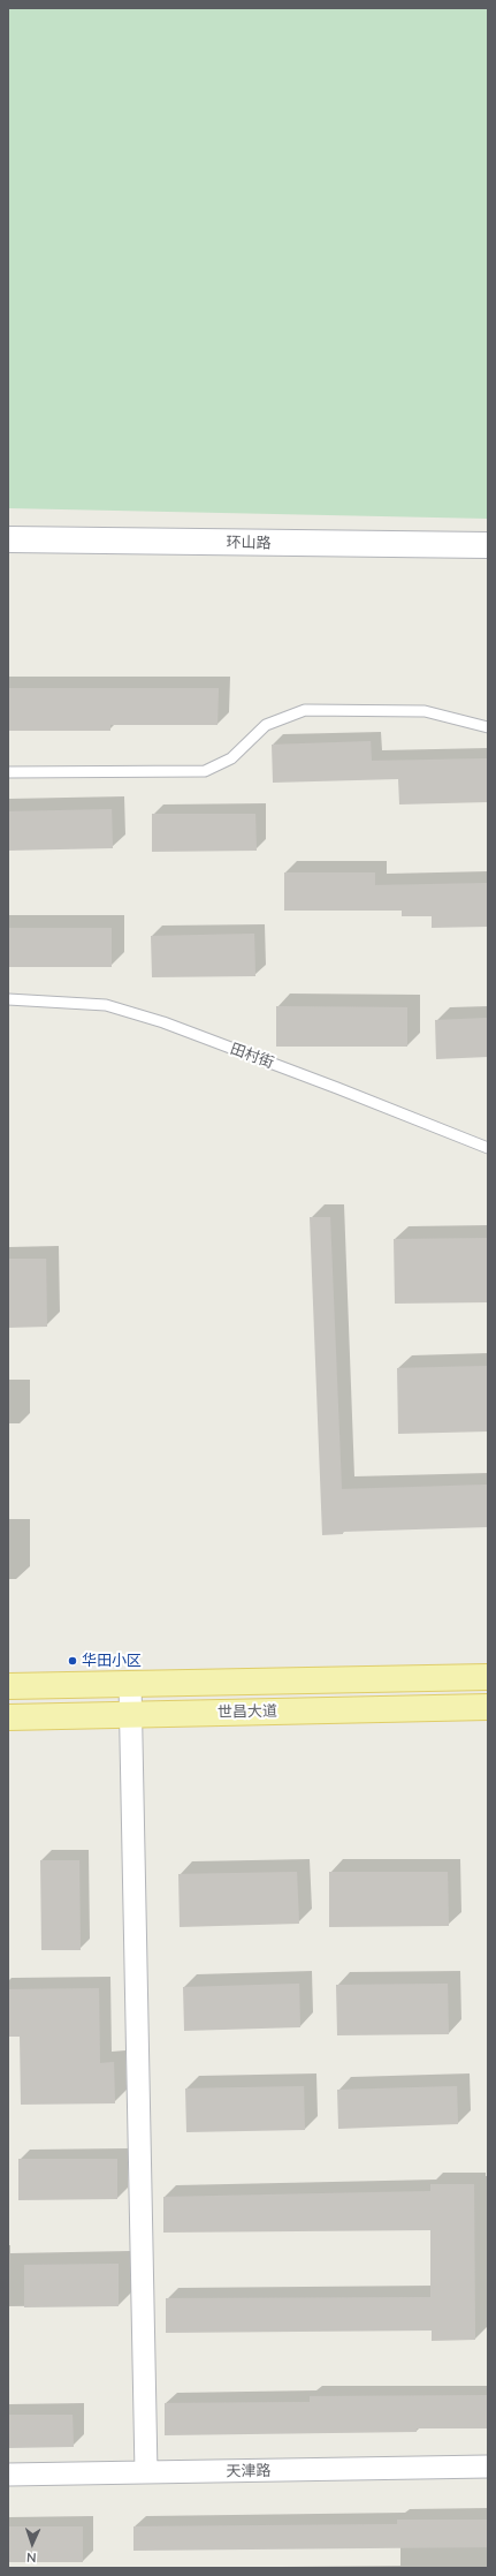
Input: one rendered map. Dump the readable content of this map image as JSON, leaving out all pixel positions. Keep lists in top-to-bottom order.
{
  "streets": {
    "main road": ["环山路", "世昌大道"],
    "street": ["天津路"],
    "lane": ["田村街"]
  },
  "places": ["华田小区"],
  "north": "bottom"
}
